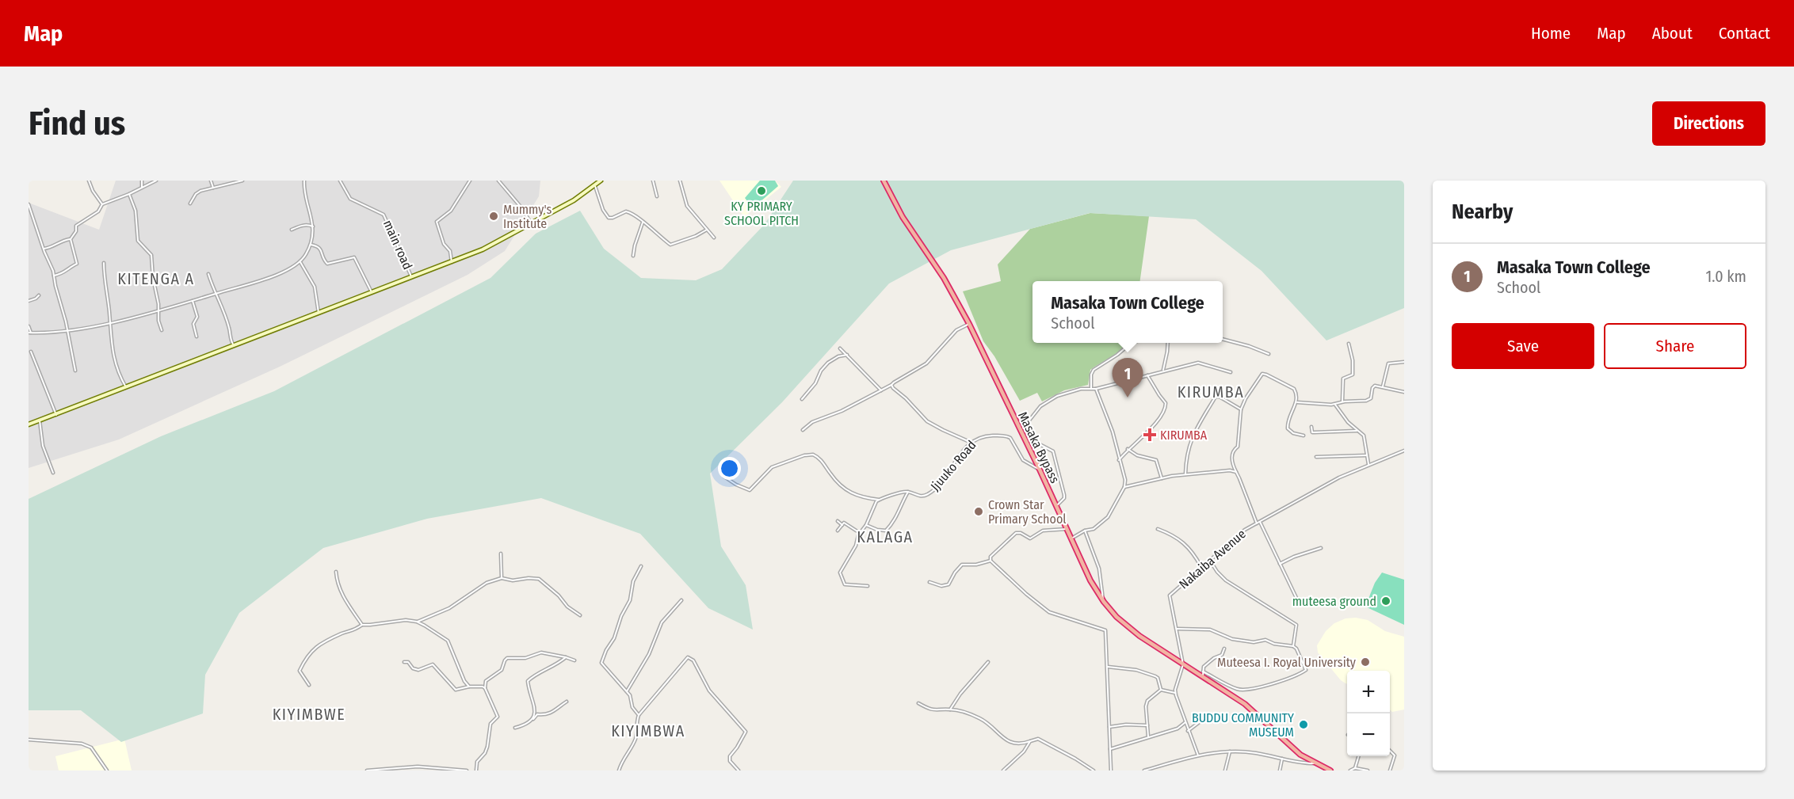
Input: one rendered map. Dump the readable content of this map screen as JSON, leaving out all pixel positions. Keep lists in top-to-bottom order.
{
  "streets": {
    "highway": ["Masaka Bypass"],
    "street": ["main road", "Jjuuko Road", "Nakaiba Avenue"]
  },
  "crossings": [
    ["Masaka Bypass", "Jjuuko Road"],
    ["Masaka Bypass", "Nakaiba Avenue"]
  ],
  "districts": [
    "KITENGA A",
    "KIRUMBA",
    "KALAGA",
    "KIYIMBWE",
    "KIYIMBWA"
  ],
  "places": {
    "other": [
      "KY PRIMARY SCHOOL PITCH",
      "Mummy's Institute",
      "Crown Star Primary School",
      "muteesa ground",
      "Muteesa I. Royal University",
      "BUDDU COMMUNITY MUSEUM"
    ],
    "health": ["KIRUMBA"]
  },
  "page": {
    "header": "Map",
    "nav": [
      "Home",
      "Map",
      "About",
      "Contact"
    ],
    "buttons": [
      "Directions",
      ["Save", "Share"]
    ],
    "title": "Find us",
    "heading": "Nearby",
    "list": [
      {
        "mark": "1",
        "name": "Masaka Town College",
        "note": "School",
        "value": "1.0 km"
      }
    ],
    "popup": ["Masaka Town College", "School"],
    "pins": "1",
    "map_buttons": ["+", "−"]
  }
}
